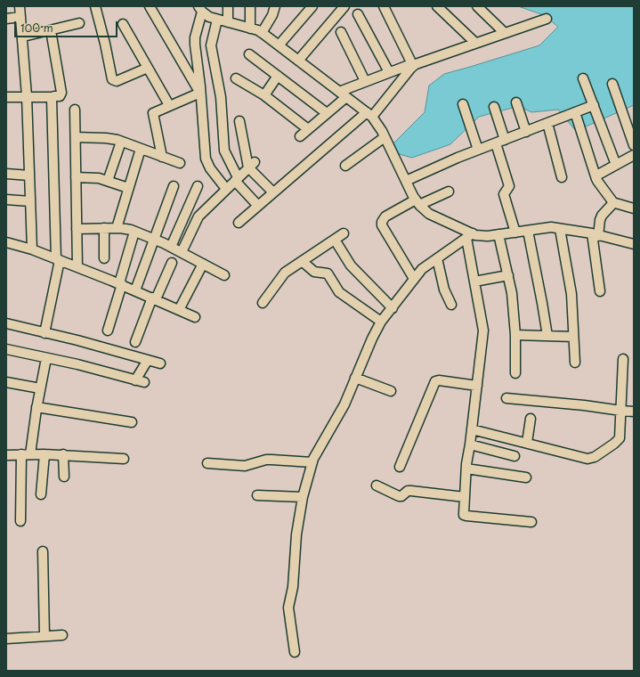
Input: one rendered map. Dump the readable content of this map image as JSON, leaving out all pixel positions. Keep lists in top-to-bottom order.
{
  "scale_bar": "100 m"
}
